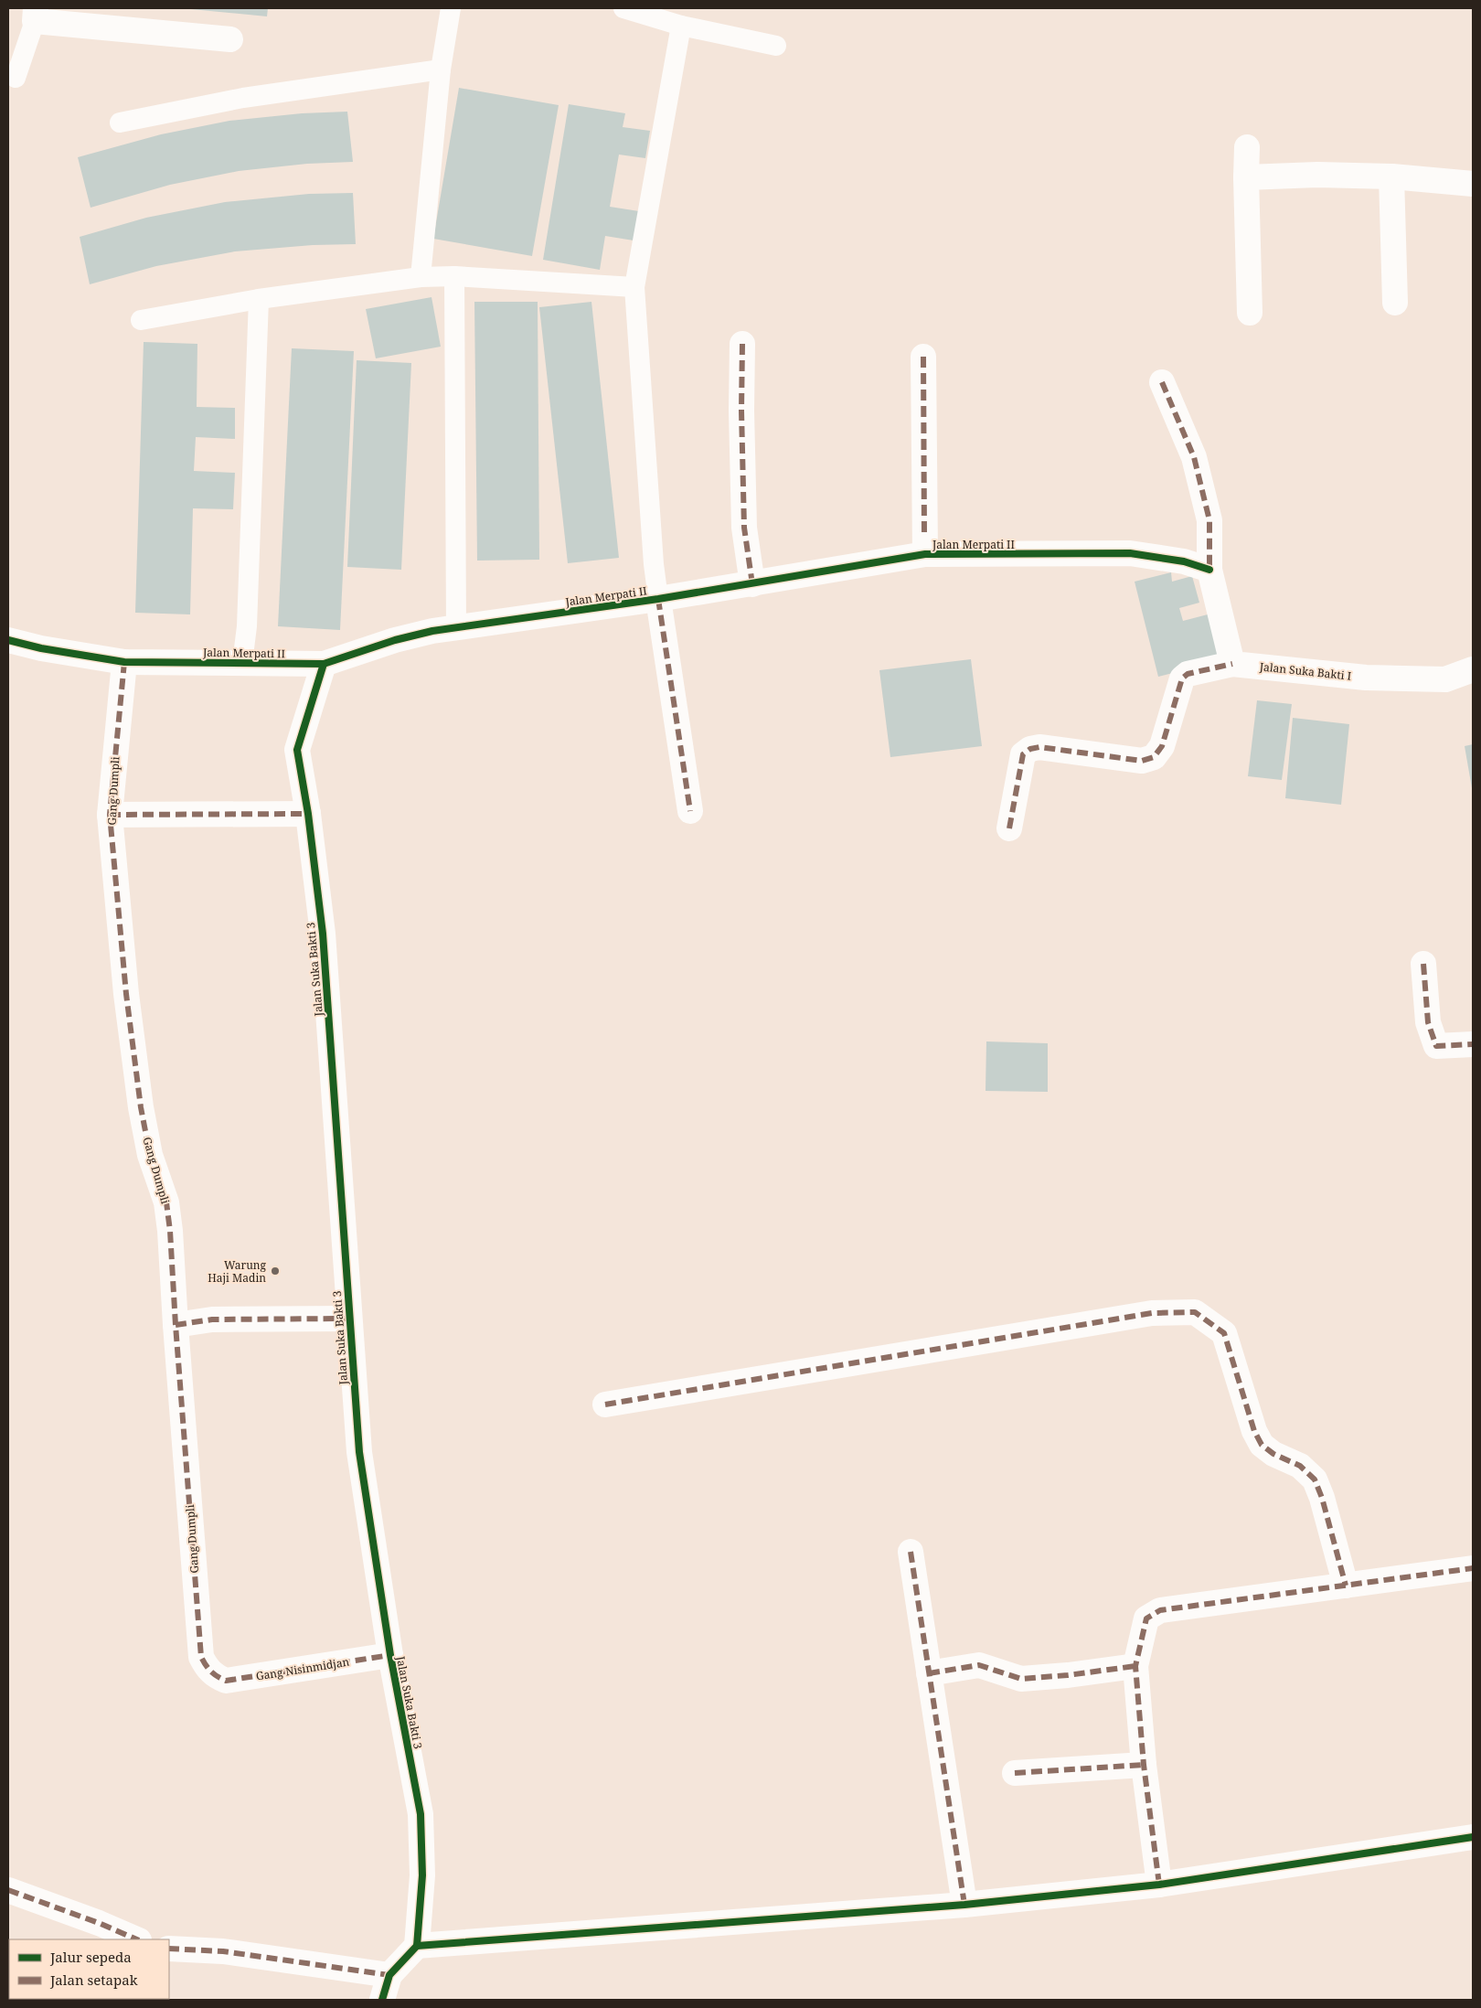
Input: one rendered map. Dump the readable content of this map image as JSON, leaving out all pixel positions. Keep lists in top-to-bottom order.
{
  "streets": {
    "street": [
      "Jalan Merpati II",
      "Jalan Suka Bakti I",
      "Gang Dumpli",
      "Jalan Suka Bakti 3",
      "Gang Nisinmidjan"
    ]
  },
  "crossings": [
    ["Jalan Merpati II", "Gang Dumpli"],
    ["Jalan Merpati II", "Jalan Suka Bakti 3"],
    ["Gang Dumpli", "Gang Nisinmidjan"],
    ["Jalan Suka Bakti 3", "Gang Nisinmidjan"]
  ],
  "places": ["Warung Haji Madin"],
  "legend": ["Jalur sepeda", "Jalan setapak"]
}
